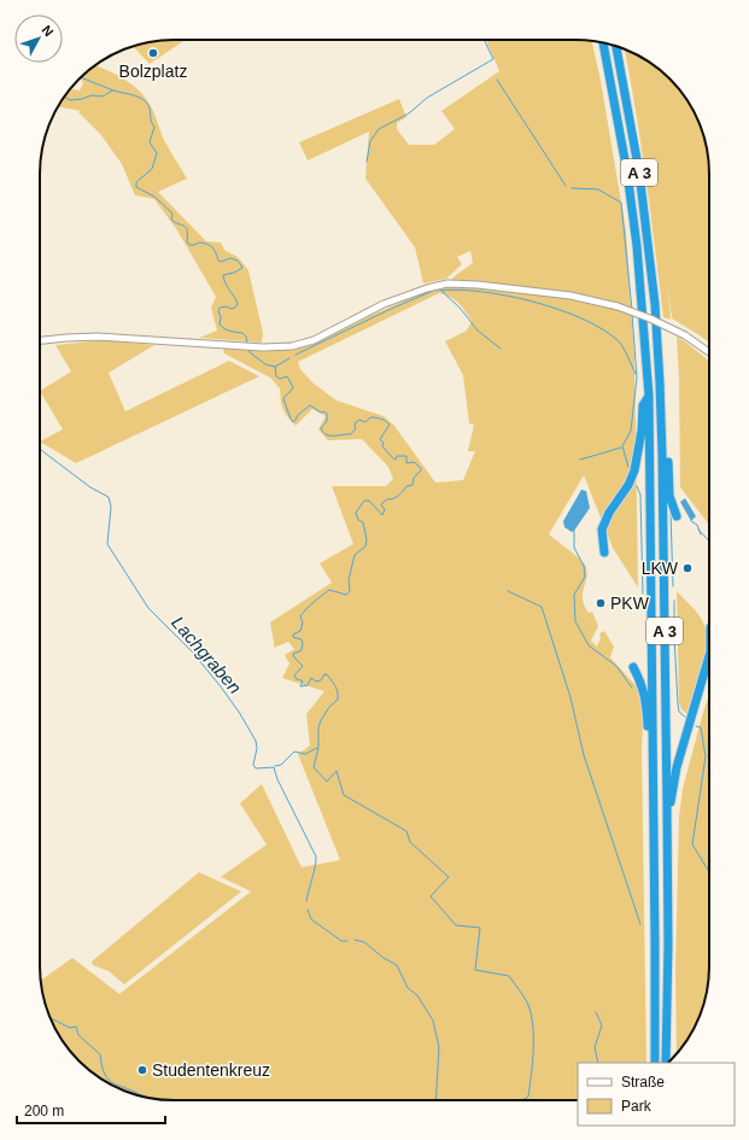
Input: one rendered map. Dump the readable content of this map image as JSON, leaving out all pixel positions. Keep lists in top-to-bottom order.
{
  "streets": {
    "highway": ["A 3"]
  },
  "water": ["Lachgraben"],
  "places": [
    "Bolzplatz",
    "LKW",
    "PKW",
    "Studentenkreuz"
  ],
  "legend": ["Straße", "Park"],
  "scale_bar": "200 m",
  "north": "top right"
}
